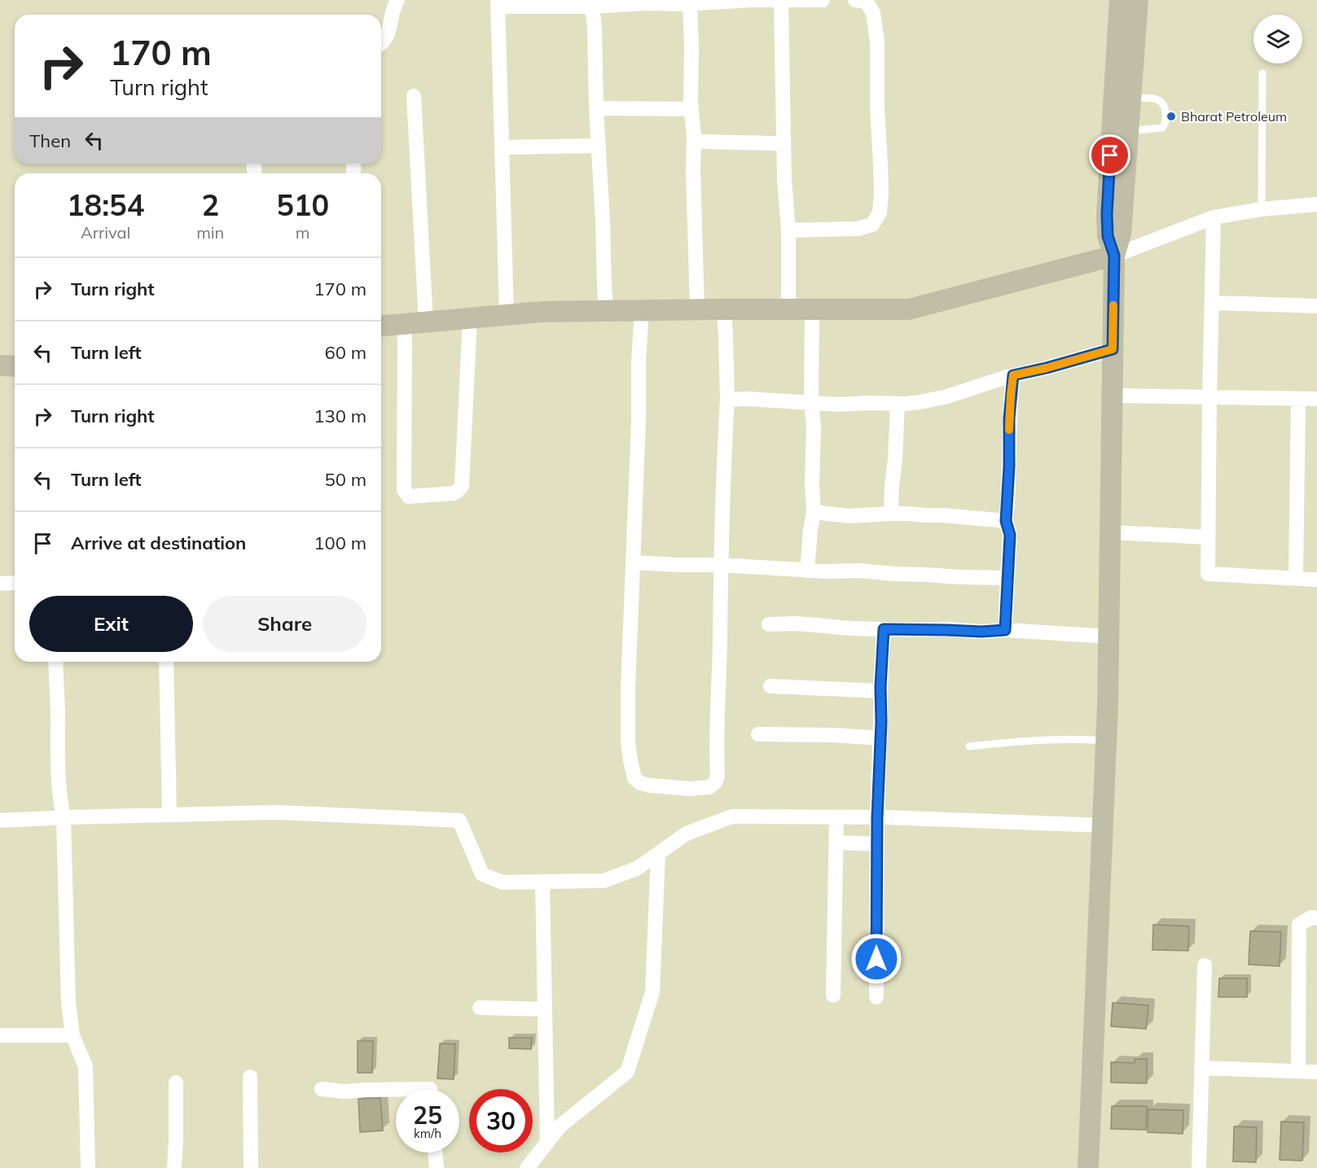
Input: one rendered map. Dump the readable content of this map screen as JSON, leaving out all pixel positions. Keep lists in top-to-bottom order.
{
  "places": ["Bharat Petroleum"],
  "page": {
    "turn": ["170 m", "Turn right"],
    "then": "Then",
    "eta": [
      "18:54",
      "Arrival",
      "2",
      "min",
      "510",
      "m"
    ],
    "list": [
      {
        "name": "Turn right",
        "value": "170 m"
      },
      {
        "name": "Turn left",
        "value": "60 m"
      },
      {
        "name": "Turn right",
        "value": "130 m"
      },
      {
        "name": "Turn left",
        "value": "50 m"
      },
      {
        "name": "Arrive at destination",
        "value": "100 m"
      }
    ],
    "buttons": ["Exit", "Share"],
    "speed": "25 km/h",
    "limit": "30"
  }
}
